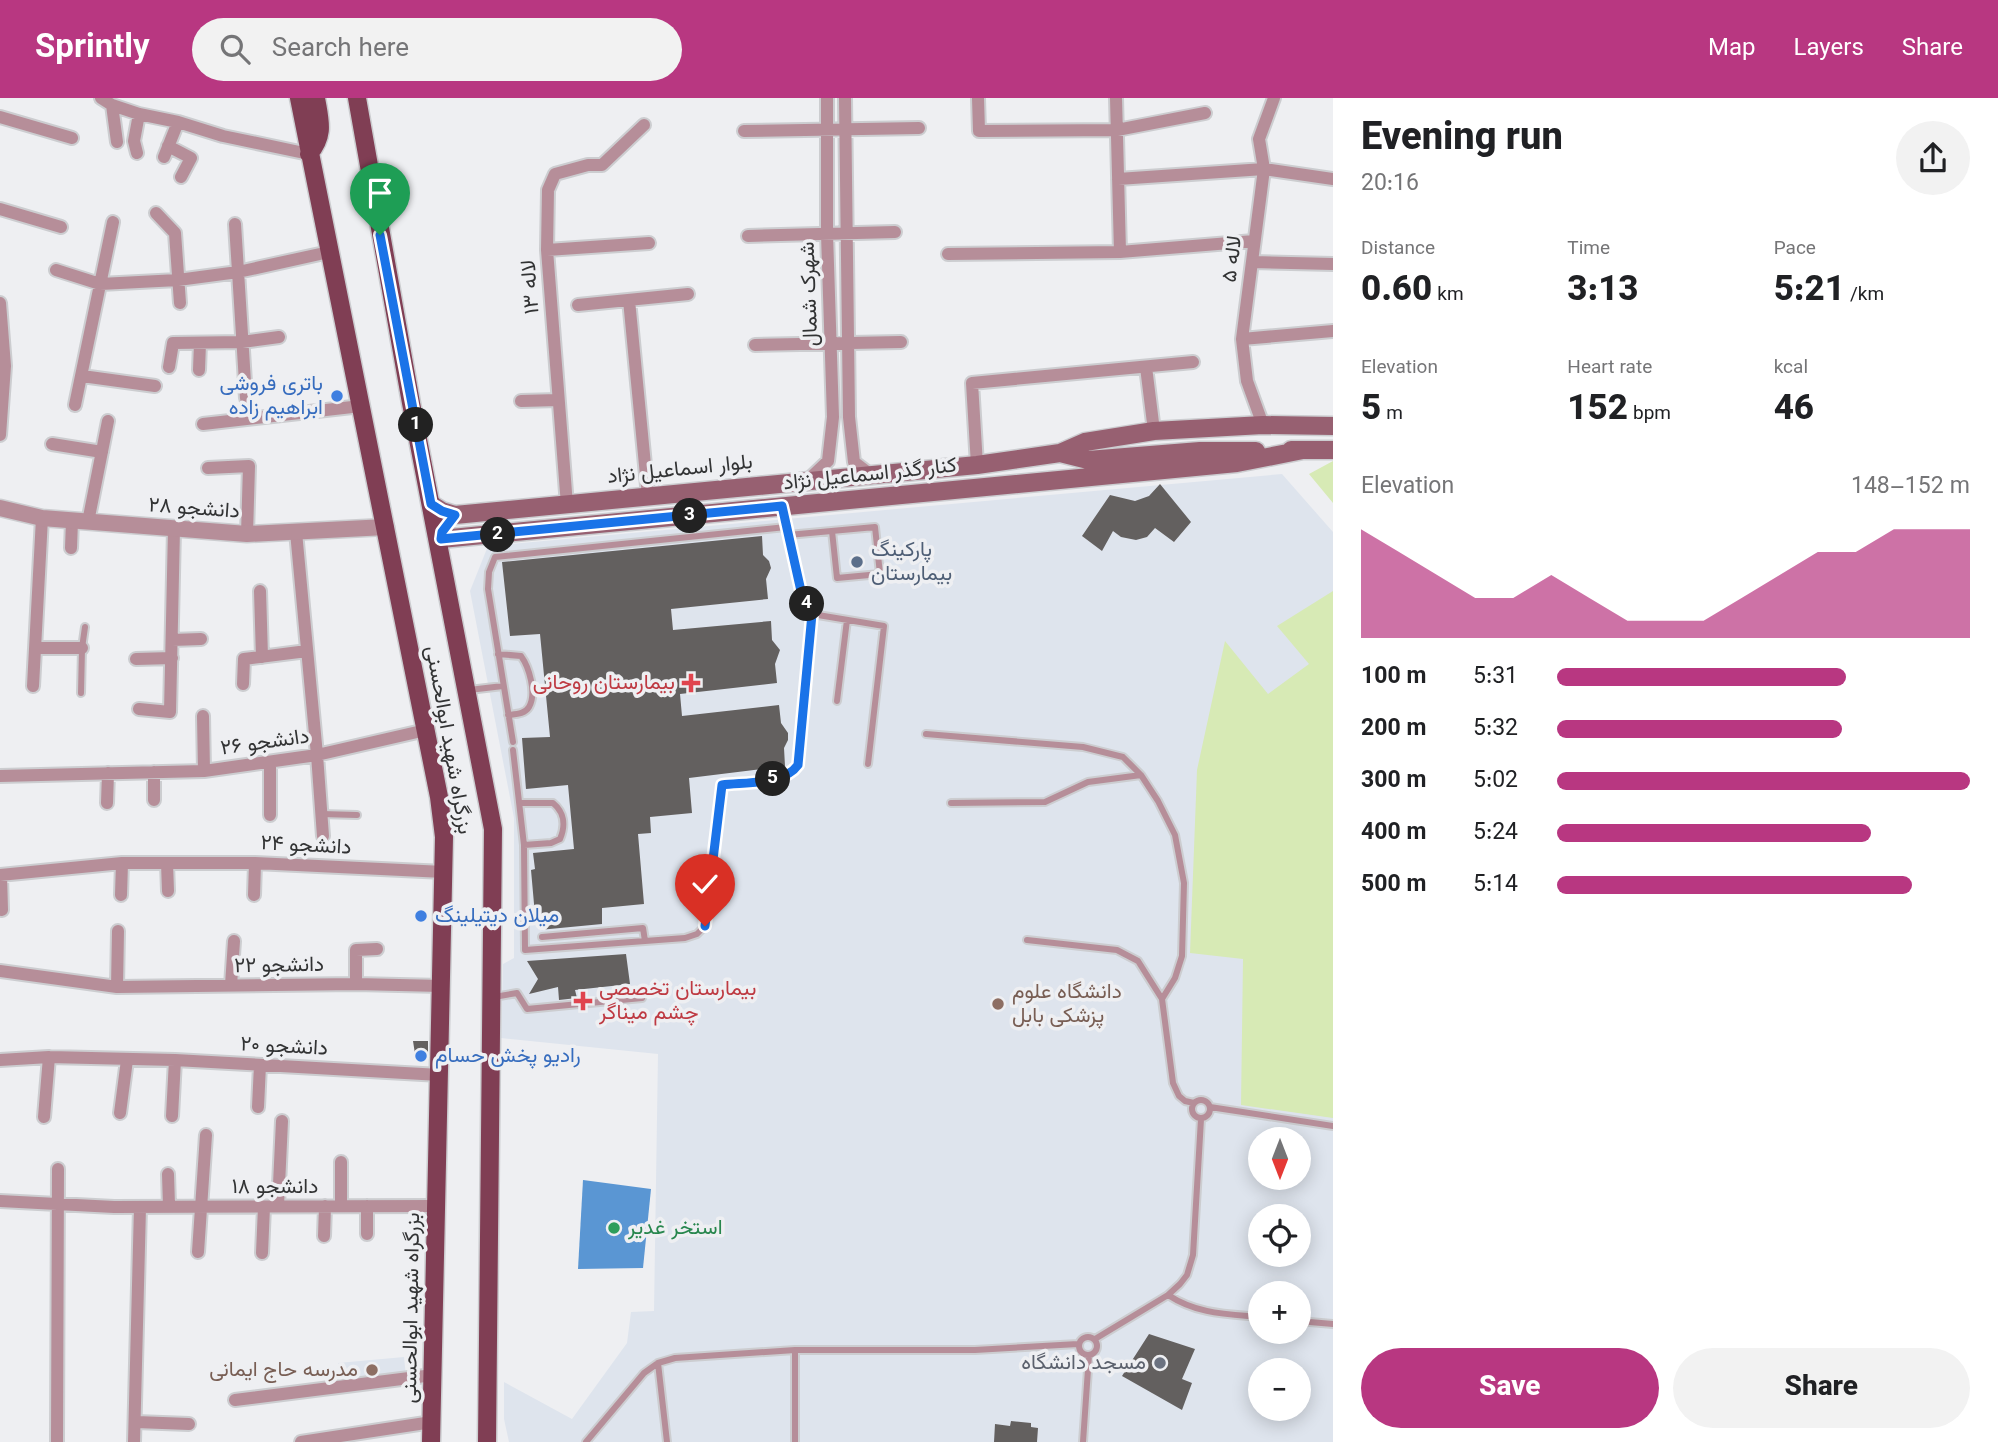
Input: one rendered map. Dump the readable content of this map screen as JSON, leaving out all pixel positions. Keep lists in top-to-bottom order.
{
  "streets": {
    "main road": ["بلوار اسماعیل نژاد", "کنار گذر اسماعیل نژاد", "بزرگراه شهید ابوالحسنی"],
    "street": [
      "لاله ۵",
      "لاله ۱۳",
      "شهرک شمال",
      "دانشجو ۲۸",
      "دانشجو ۲۶",
      "دانشجو ۲۴",
      "دانشجو ۲۲",
      "دانشجو ۲۰",
      "دانشجو ۱۸"
    ]
  },
  "crossings": [
    ["لاله ۵", "بلوار اسماعیل نژاد"],
    ["لاله ۱۳", "بلوار اسماعیل نژاد"],
    ["شهرک شمال", "بلوار اسماعیل نژاد"],
    ["بلوار اسماعیل نژاد", "کنار گذر اسماعیل نژاد"],
    ["دانشجو ۲۸", "بزرگراه شهید ابوالحسنی"],
    ["بزرگراه شهید ابوالحسنی", "دانشجو ۲۶"],
    ["بزرگراه شهید ابوالحسنی", "دانشجو ۲۴"],
    ["بزرگراه شهید ابوالحسنی", "دانشجو ۲۲"],
    ["بزرگراه شهید ابوالحسنی", "دانشجو ۲۰"],
    ["بزرگراه شهید ابوالحسنی", "دانشجو ۱۸"]
  ],
  "places": {
    "other": [
      "باتری فروشی ابراهیم زاده",
      "پارکینگ بیمارستان",
      "میلان دیتیلینگ",
      "دانشگاه علوم پزشکی بابل",
      "رادیو پخش حسام",
      "استخر غدیر",
      "مسجد دانشگاه",
      "مدرسه حاج ایمانی"
    ],
    "health": ["بیمارستان روحانی", "بیمارستان تخصصی چشم میناگر"]
  },
  "north": "bottom",
  "page": {
    "header": "Sprintly",
    "search": "Search here",
    "nav": ["Map", "Layers", "Share"],
    "heading": ["Evening run", "20:16"],
    "stats": [
      ["Distance", "0.60 km"],
      ["Time", "3:13"],
      ["Pace", "5:21 /km"],
      ["Elevation", "5 m"],
      ["Heart rate", "152 bpm"],
      ["kcal", "46"]
    ],
    "pins": [
      "1",
      "3",
      "2",
      "4",
      "5"
    ],
    "chart": ["Elevation", "148–152 m"],
    "list": [
      {
        "name": "100 m",
        "note": "5:31"
      },
      {
        "name": "200 m",
        "note": "5:32"
      },
      {
        "name": "300 m",
        "note": "5:02"
      },
      {
        "name": "400 m",
        "note": "5:24"
      },
      {
        "name": "500 m",
        "note": "5:14"
      }
    ],
    "map_buttons": ["+", "−"],
    "buttons": ["Save", "Share"]
  }
}
